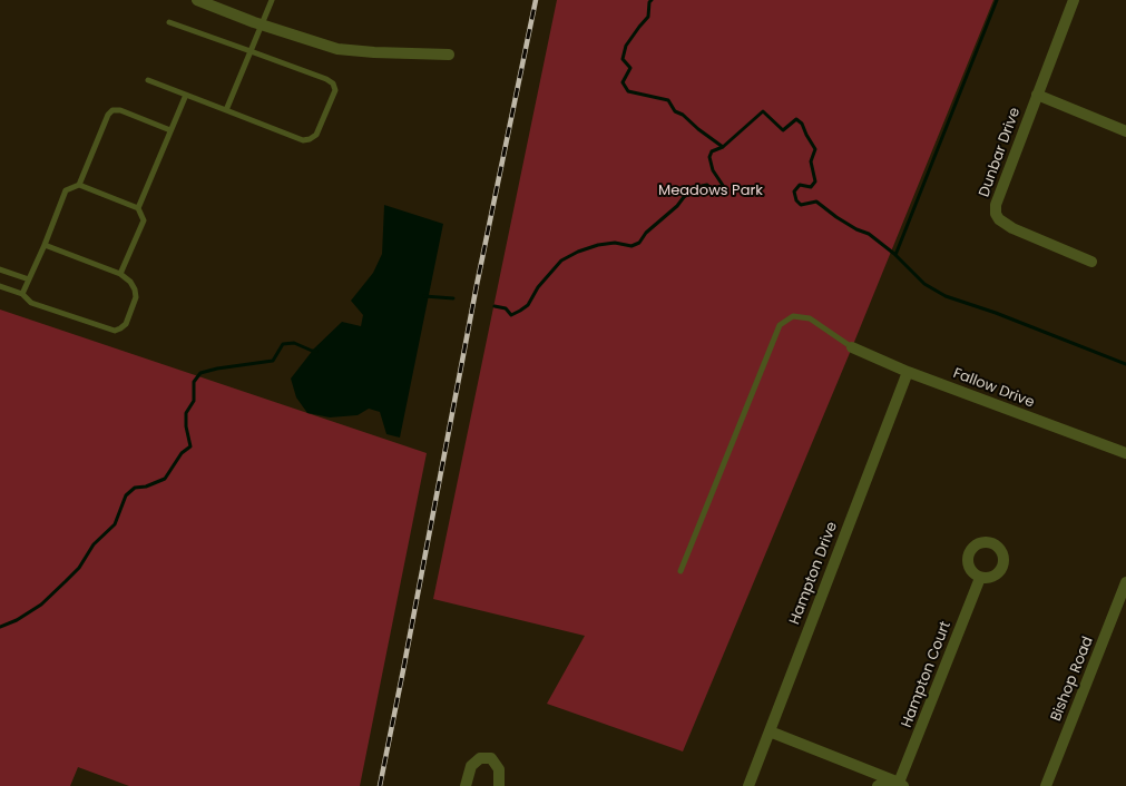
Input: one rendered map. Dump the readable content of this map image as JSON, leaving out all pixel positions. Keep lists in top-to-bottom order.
{
  "streets": {
    "street": [
      "Dunbar Drive",
      "Fallow Drive",
      "Hampton Drive",
      "Hampton Court",
      "Bishop Road"
    ]
  },
  "crossings": [
    ["Fallow Drive", "Hampton Drive"]
  ],
  "parks": ["Meadows Park"]
}
